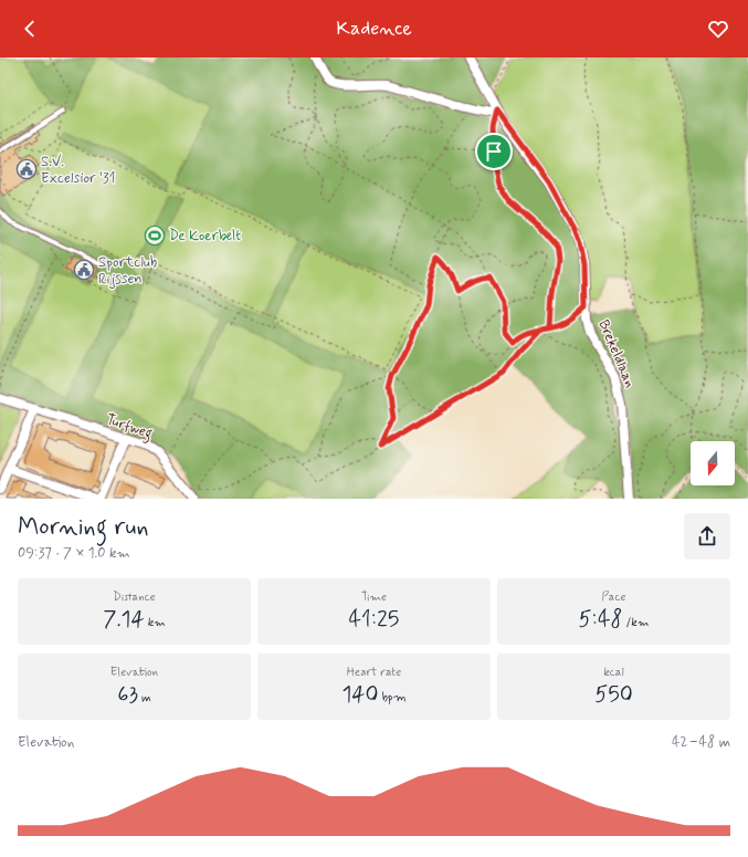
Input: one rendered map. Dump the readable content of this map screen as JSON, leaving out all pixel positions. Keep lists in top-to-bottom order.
{
  "streets": {
    "street": ["Brekeldlaan", "Turfweg"]
  },
  "places": {
    "public building": ["S.V. Excelsior '31", "Sportclub Rijssen"],
    "sports": ["De Koerbelt"]
  },
  "north": "bottom",
  "page": {
    "header": "Kadence",
    "heading": ["Morning run", "09:37 · 7 × 1.0 km"],
    "stats": [
      ["Distance", "7.14 km"],
      ["Time", "41:25"],
      ["Pace", "5:48 /km"],
      ["Elevation", "63 m"],
      ["Heart rate", "140 bpm"],
      ["kcal", "550"]
    ],
    "chart": ["Elevation", "42–48 m"]
  }
}
